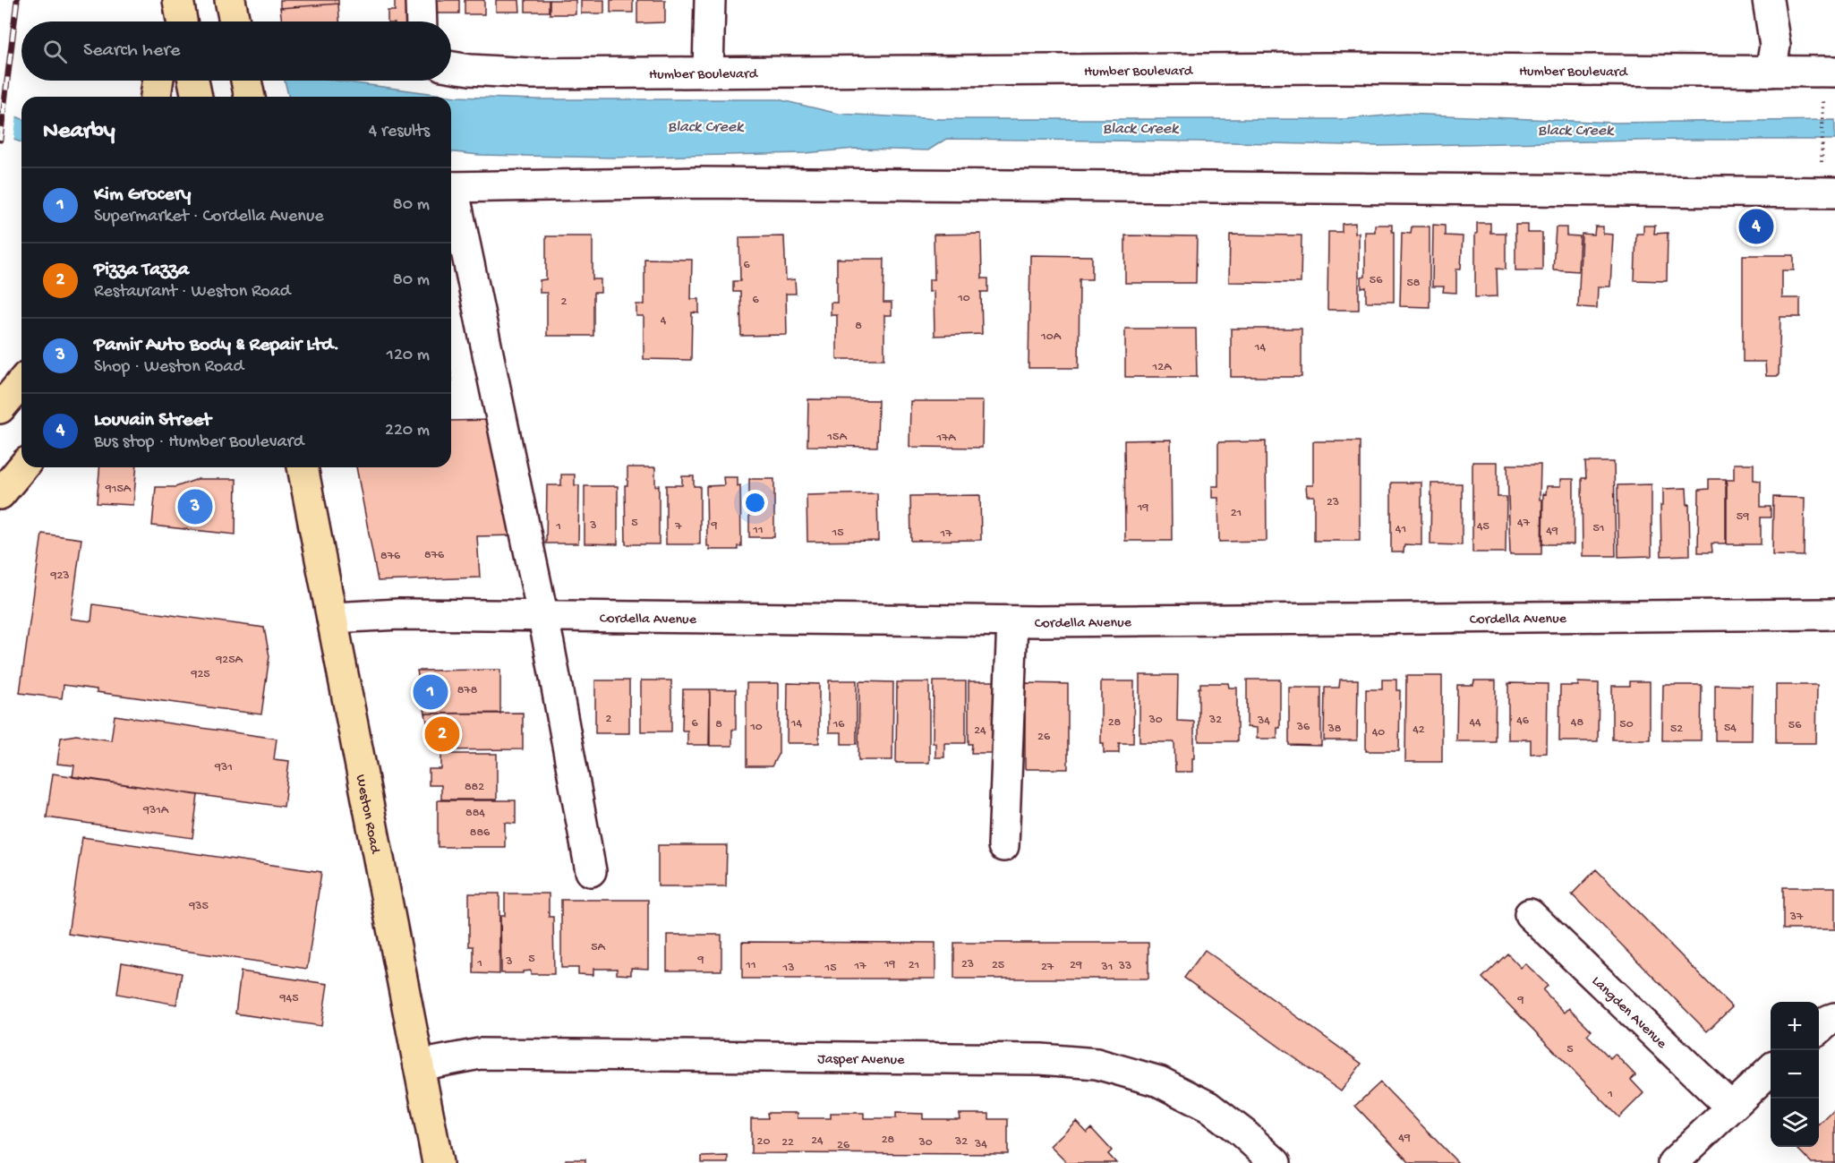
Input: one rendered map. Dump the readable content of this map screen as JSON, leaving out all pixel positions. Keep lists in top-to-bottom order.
{
  "streets": {
    "main road": ["Weston Road"],
    "street": [
      "Humber Boulevard",
      "Cordella Avenue",
      "Langden Avenue",
      "Jasper Avenue"
    ]
  },
  "crossings": [
    ["Cordella Avenue", "Weston Road"],
    ["Weston Road", "Jasper Avenue"]
  ],
  "water": ["Black Creek"],
  "house_numbers": [
    "6",
    "56",
    "58",
    "10",
    "6",
    "2",
    "4",
    "8",
    "10A",
    "14",
    "12A",
    "15A",
    "17A",
    "915A",
    "23",
    "19",
    "21",
    "59",
    "5",
    "47",
    "3",
    "9",
    "1",
    "7",
    "45",
    "51",
    "41",
    "11",
    "49",
    "15",
    "17",
    "876",
    "876",
    "923",
    "925A",
    "925",
    "878",
    "2",
    "30",
    "32",
    "34",
    "46",
    "28",
    "44",
    "48",
    "6",
    "14",
    "8",
    "16",
    "50",
    "56",
    "10",
    "36",
    "54",
    "38",
    "52",
    "42",
    "24",
    "40",
    "26",
    "931",
    "882",
    "931A",
    "884",
    "886",
    "935",
    "37",
    "5A",
    "5",
    "9",
    "3",
    "1",
    "19",
    "23",
    "11",
    "21",
    "25",
    "29",
    "17",
    "33",
    "27",
    "31",
    "13",
    "15",
    "945",
    "9",
    "5",
    "1",
    "49",
    "28",
    "24",
    "20",
    "32",
    "22",
    "30",
    "34",
    "26"
  ],
  "page": {
    "search": "Search here",
    "heading": ["Nearby", "4 results"],
    "list": [
      {
        "mark": "1",
        "name": "Kim Grocery",
        "note": "Supermarket · Cordella Avenue",
        "value": "80 m"
      },
      {
        "mark": "2",
        "name": "Pizza Tazza",
        "note": "Restaurant · Weston Road",
        "value": "80 m"
      },
      {
        "mark": "3",
        "name": "Pamir Auto Body & Repair Ltd.",
        "note": "Shop · Weston Road",
        "value": "120 m"
      },
      {
        "mark": "4",
        "name": "Louvain Street",
        "note": "Bus stop · Humber Boulevard",
        "value": "220 m"
      }
    ],
    "pins": [
      "4",
      "3",
      "1",
      "2"
    ],
    "map_buttons": ["+", "−"]
  }
}
